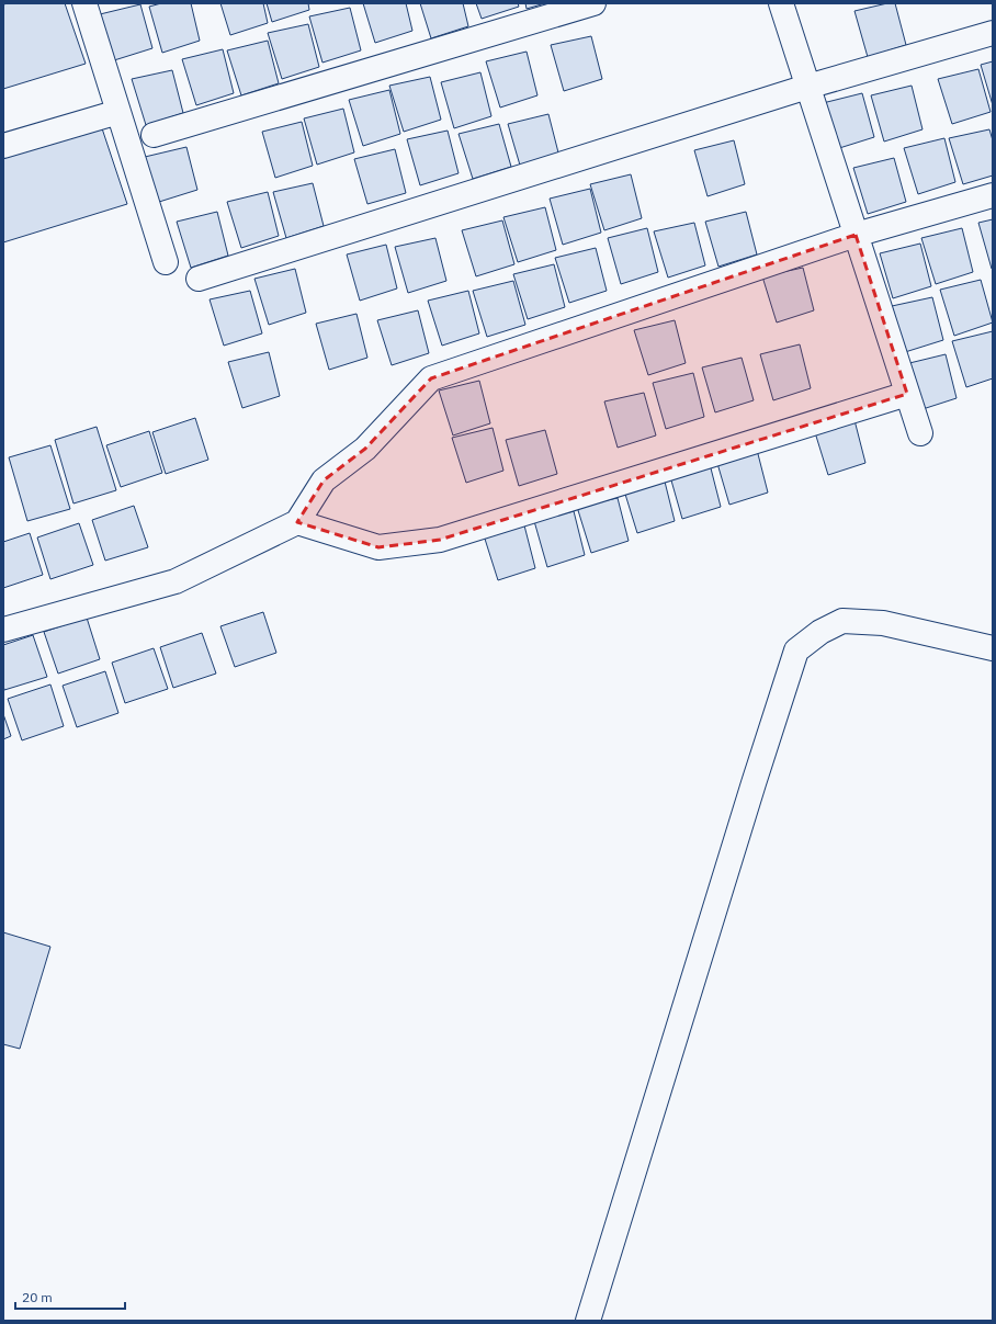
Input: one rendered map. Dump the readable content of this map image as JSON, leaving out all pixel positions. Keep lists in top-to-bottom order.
{
  "scale_bar": "20 m"
}
